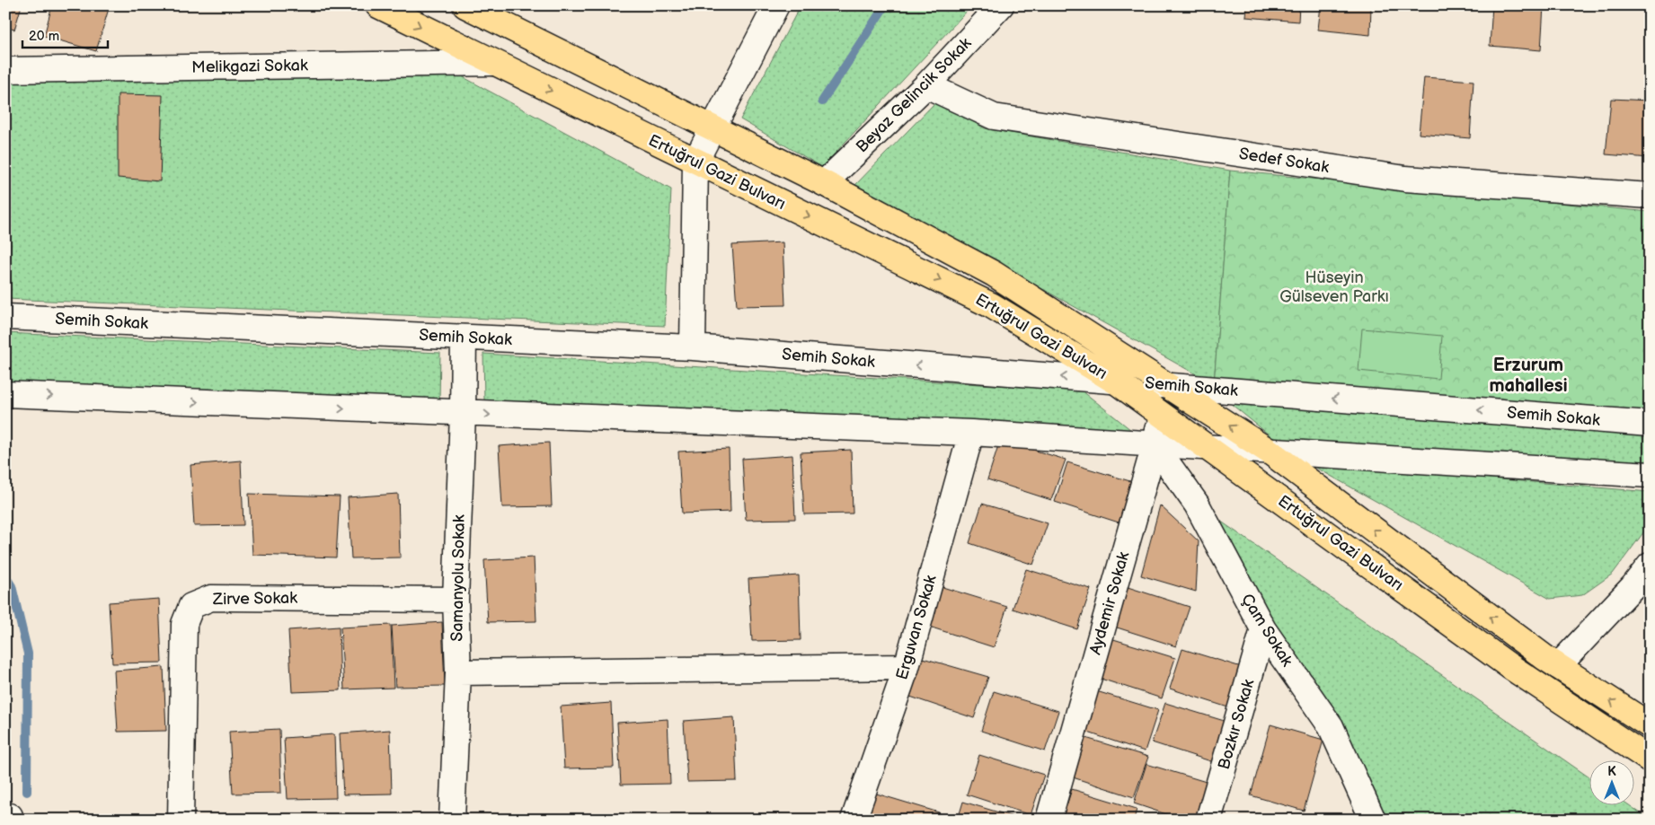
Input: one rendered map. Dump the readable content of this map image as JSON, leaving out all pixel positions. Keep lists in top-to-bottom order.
{
  "streets": {
    "main road": ["Ertuğrul Gazi Bulvarı"],
    "street": [
      "Melikgazi Sokak",
      "Beyaz Gelincik Sokak",
      "Sedef Sokak",
      "Semih Sokak",
      "Samanyolu Sokak",
      "Zirve Sokak",
      "Aydemir Sokak",
      "Erguvan Sokak",
      "Çam Sokak",
      "Bozkır Sokak"
    ]
  },
  "crossings": [
    ["Melikgazi Sokak", "Ertuğrul Gazi Bulvarı"],
    ["Beyaz Gelincik Sokak", "Sedef Sokak"],
    ["Beyaz Gelincik Sokak", "Ertuğrul Gazi Bulvarı"],
    ["Ertuğrul Gazi Bulvarı", "Semih Sokak"],
    ["Ertuğrul Gazi Bulvarı", "Aydemir Sokak"],
    ["Semih Sokak", "Samanyolu Sokak"],
    ["Semih Sokak", "Aydemir Sokak"],
    ["Samanyolu Sokak", "Zirve Sokak"],
    ["Aydemir Sokak", "Çam Sokak"],
    ["Çam Sokak", "Bozkır Sokak"]
  ],
  "districts": ["Erzurum mahallesi"],
  "parks": ["Hüseyin Gülseven Parkı"],
  "scale_bar": "20 m",
  "north": "top"
}
